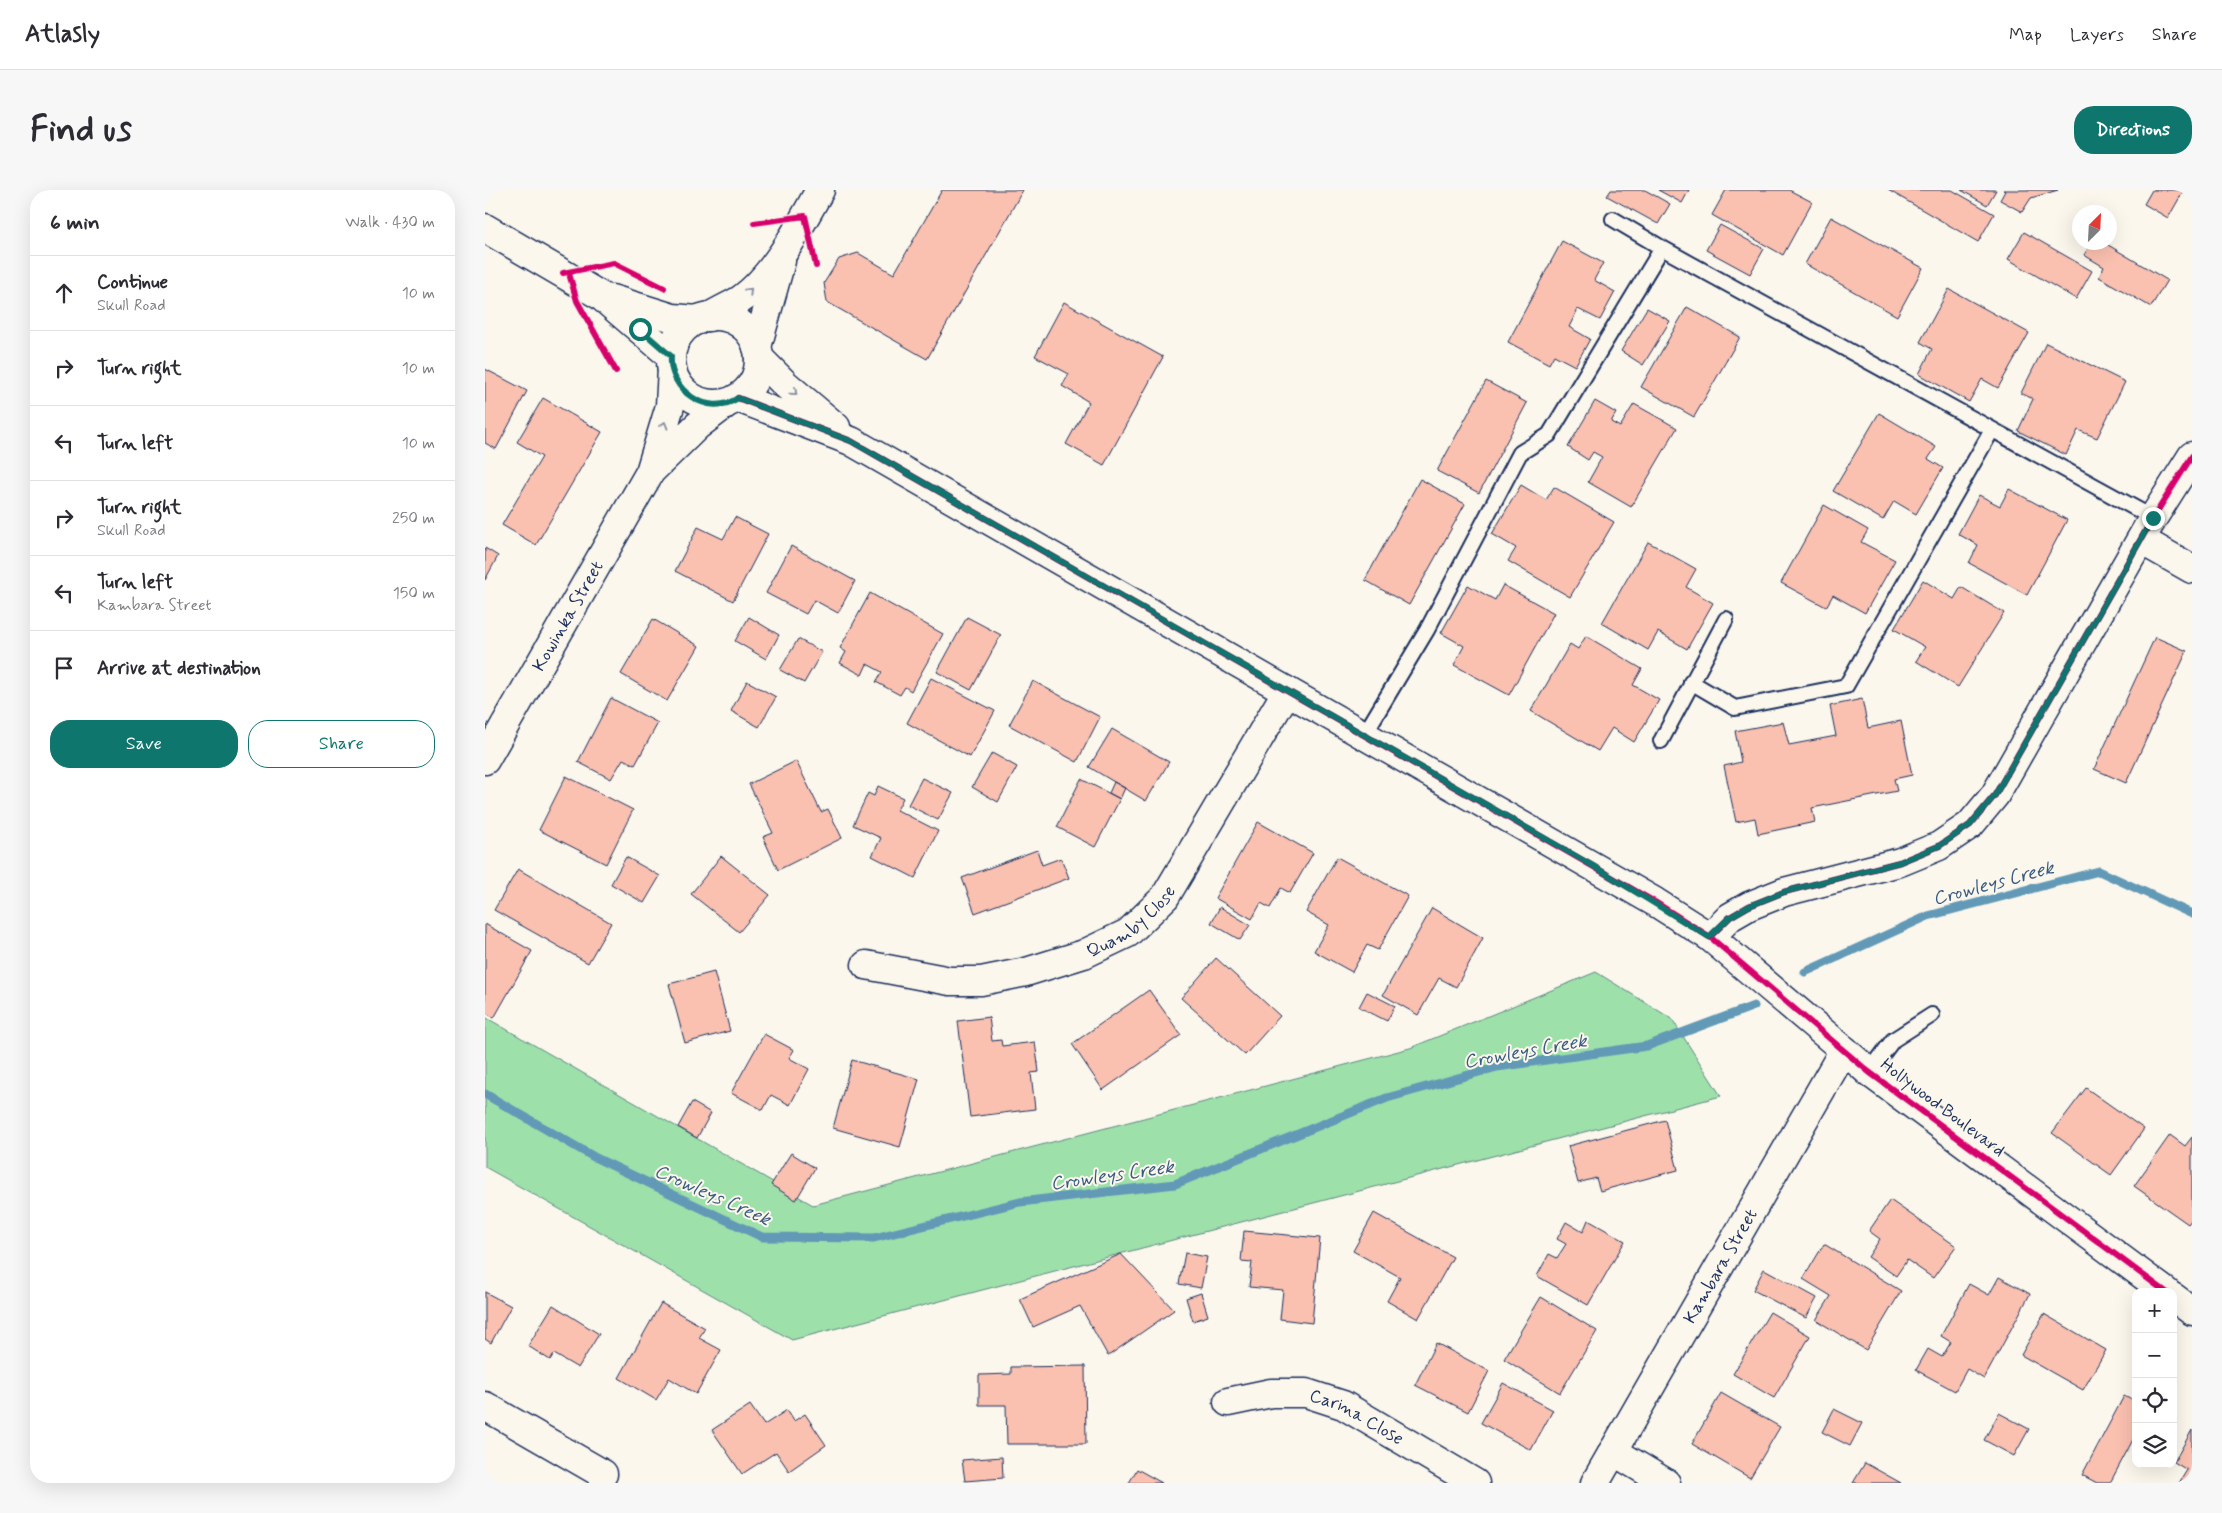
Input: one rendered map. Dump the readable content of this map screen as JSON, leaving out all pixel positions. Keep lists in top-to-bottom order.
{
  "streets": {
    "street": [
      "Kowinka Street",
      "Quamby Close",
      "Hollywood Boulevard",
      "Kambara Street",
      "Carina Close"
    ]
  },
  "crossings": [
    ["Quamby Close", "Hollywood Boulevard"],
    ["Hollywood Boulevard", "Kambara Street"]
  ],
  "water": ["Crowleys Creek"],
  "north": "top right",
  "page": {
    "header": "Atlasly",
    "nav": ["Map", "Layers", "Share"],
    "buttons": [
      "Directions",
      ["Save", "Share"]
    ],
    "title": "Find us",
    "heading": ["6 min", "Walk · 430 m"],
    "list": [
      ["Continue", "Skull Road", "10 m"],
      ["Turn right", "10 m"],
      ["Turn left", "10 m"],
      ["Turn right", "Skull Road", "250 m"],
      ["Turn left", "Kambara Street", "150 m"],
      "Arrive at destination"
    ],
    "map_buttons": ["+", "−"]
  }
}
